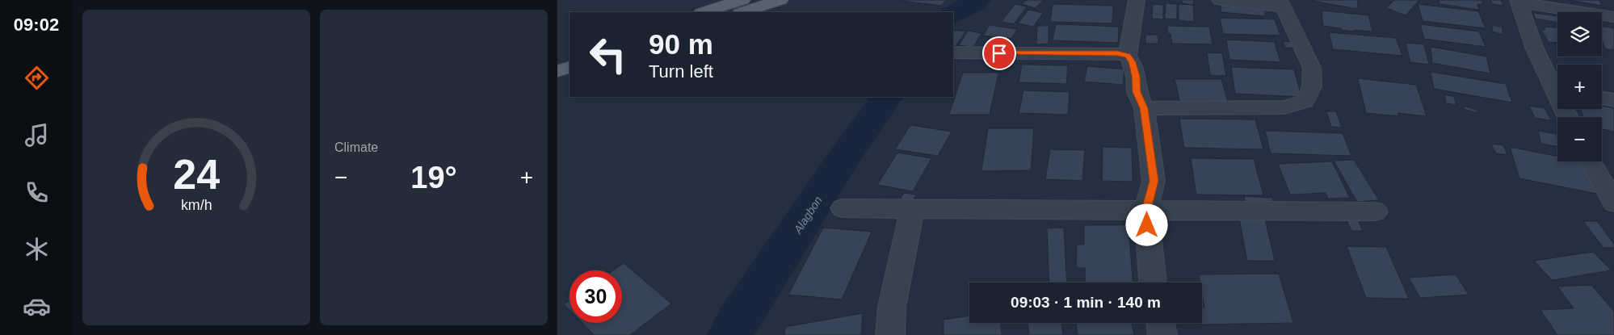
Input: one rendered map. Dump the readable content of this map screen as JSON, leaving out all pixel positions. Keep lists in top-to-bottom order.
{
  "water": ["Alagbon"],
  "page": {
    "tabs": "09:02",
    "tile": "Climate",
    "map_buttons": ["+", "−"],
    "turn": ["90 m", "Turn left"],
    "heat": ["−", "19°", "+"],
    "limit": "30",
    "trip": "09:03 · 1 min · 140 m",
    "gauge": ["24", "km/h"]
  }
}
